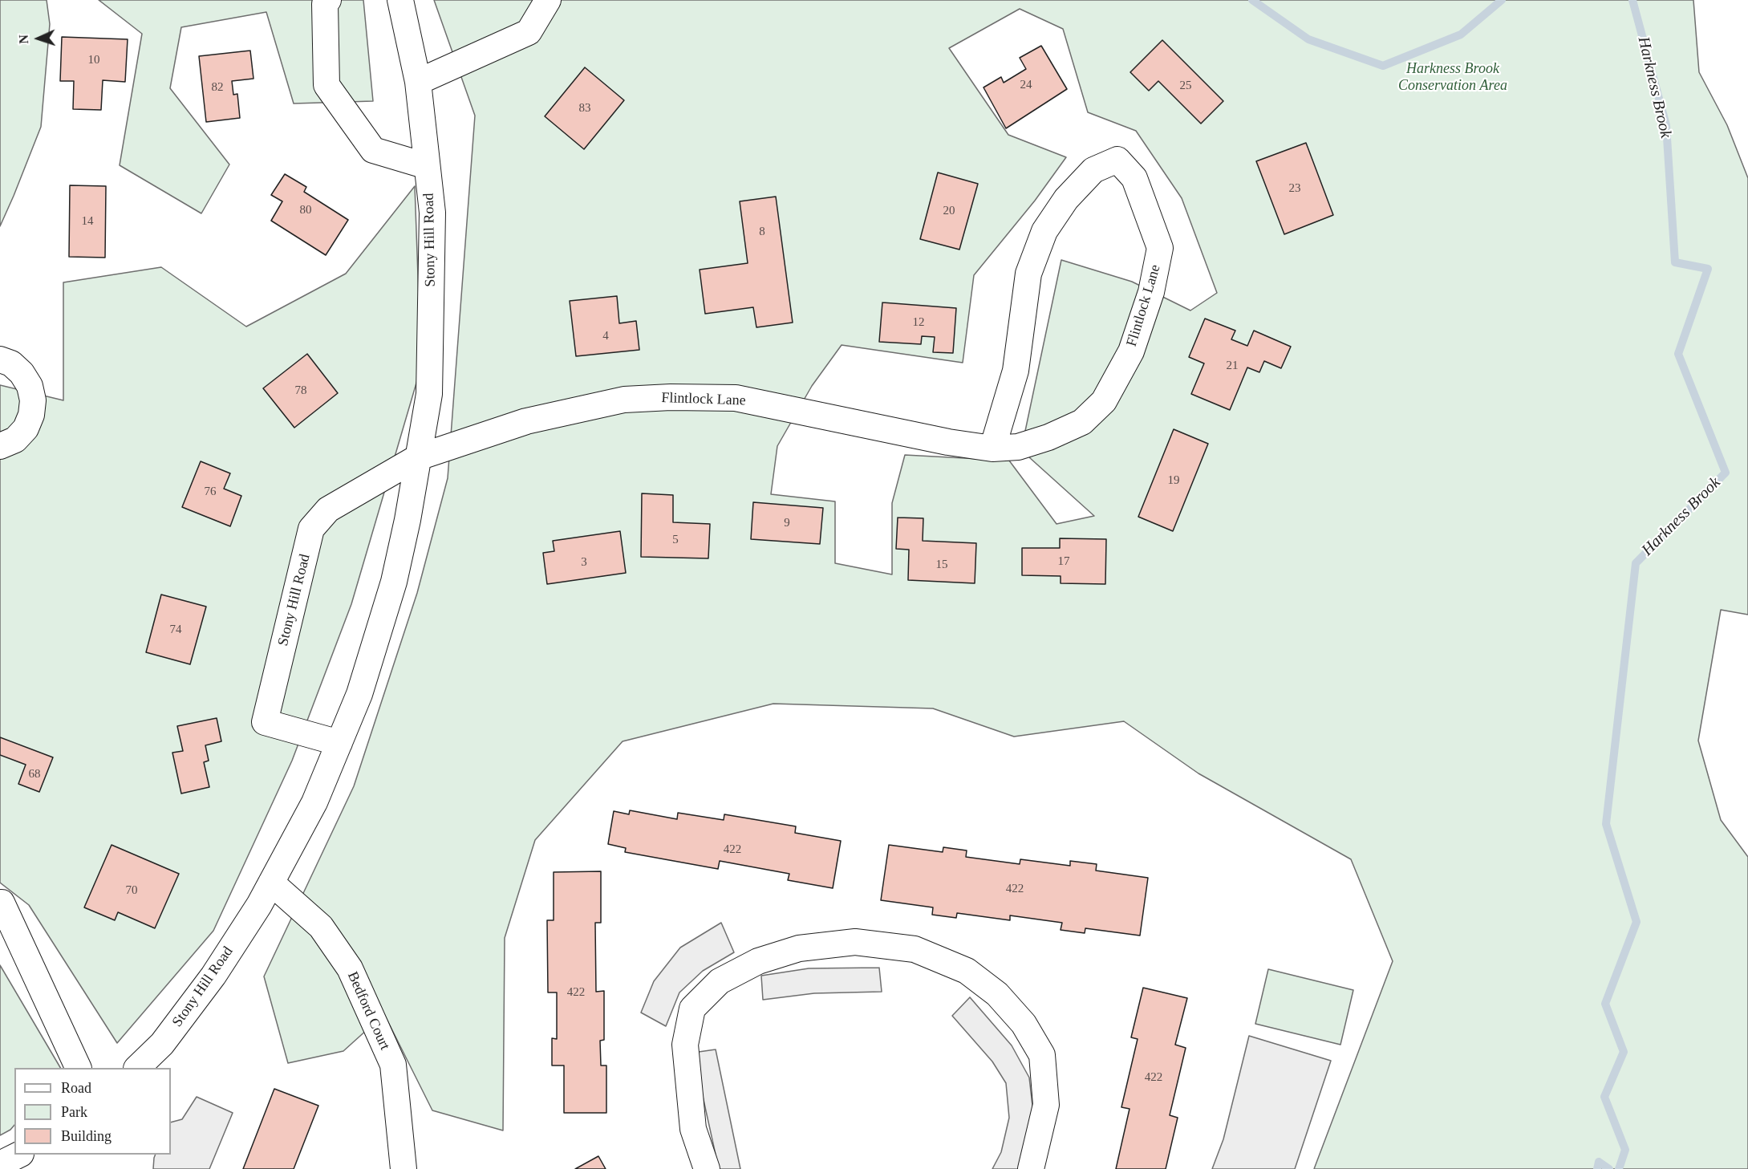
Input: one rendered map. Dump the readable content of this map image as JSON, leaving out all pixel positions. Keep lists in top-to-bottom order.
{
  "streets": {
    "street": ["Stony Hill Road", "Flintlock Lane", "Bedford Court"]
  },
  "crossings": [
    ["Stony Hill Road", "Flintlock Lane"],
    ["Stony Hill Road", "Bedford Court"]
  ],
  "water": ["Harkness Brook"],
  "parks": ["Harkness Brook Conservation Area"],
  "house_numbers": [
    "10",
    "24",
    "25",
    "82",
    "83",
    "23",
    "80",
    "20",
    "14",
    "8",
    "12",
    "4",
    "21",
    "78",
    "19",
    "76",
    "9",
    "5",
    "17",
    "3",
    "15",
    "74",
    "68",
    "422",
    "422",
    "70",
    "422",
    "422"
  ],
  "legend": ["Road", "Park", "Building"],
  "north": "left"
}
